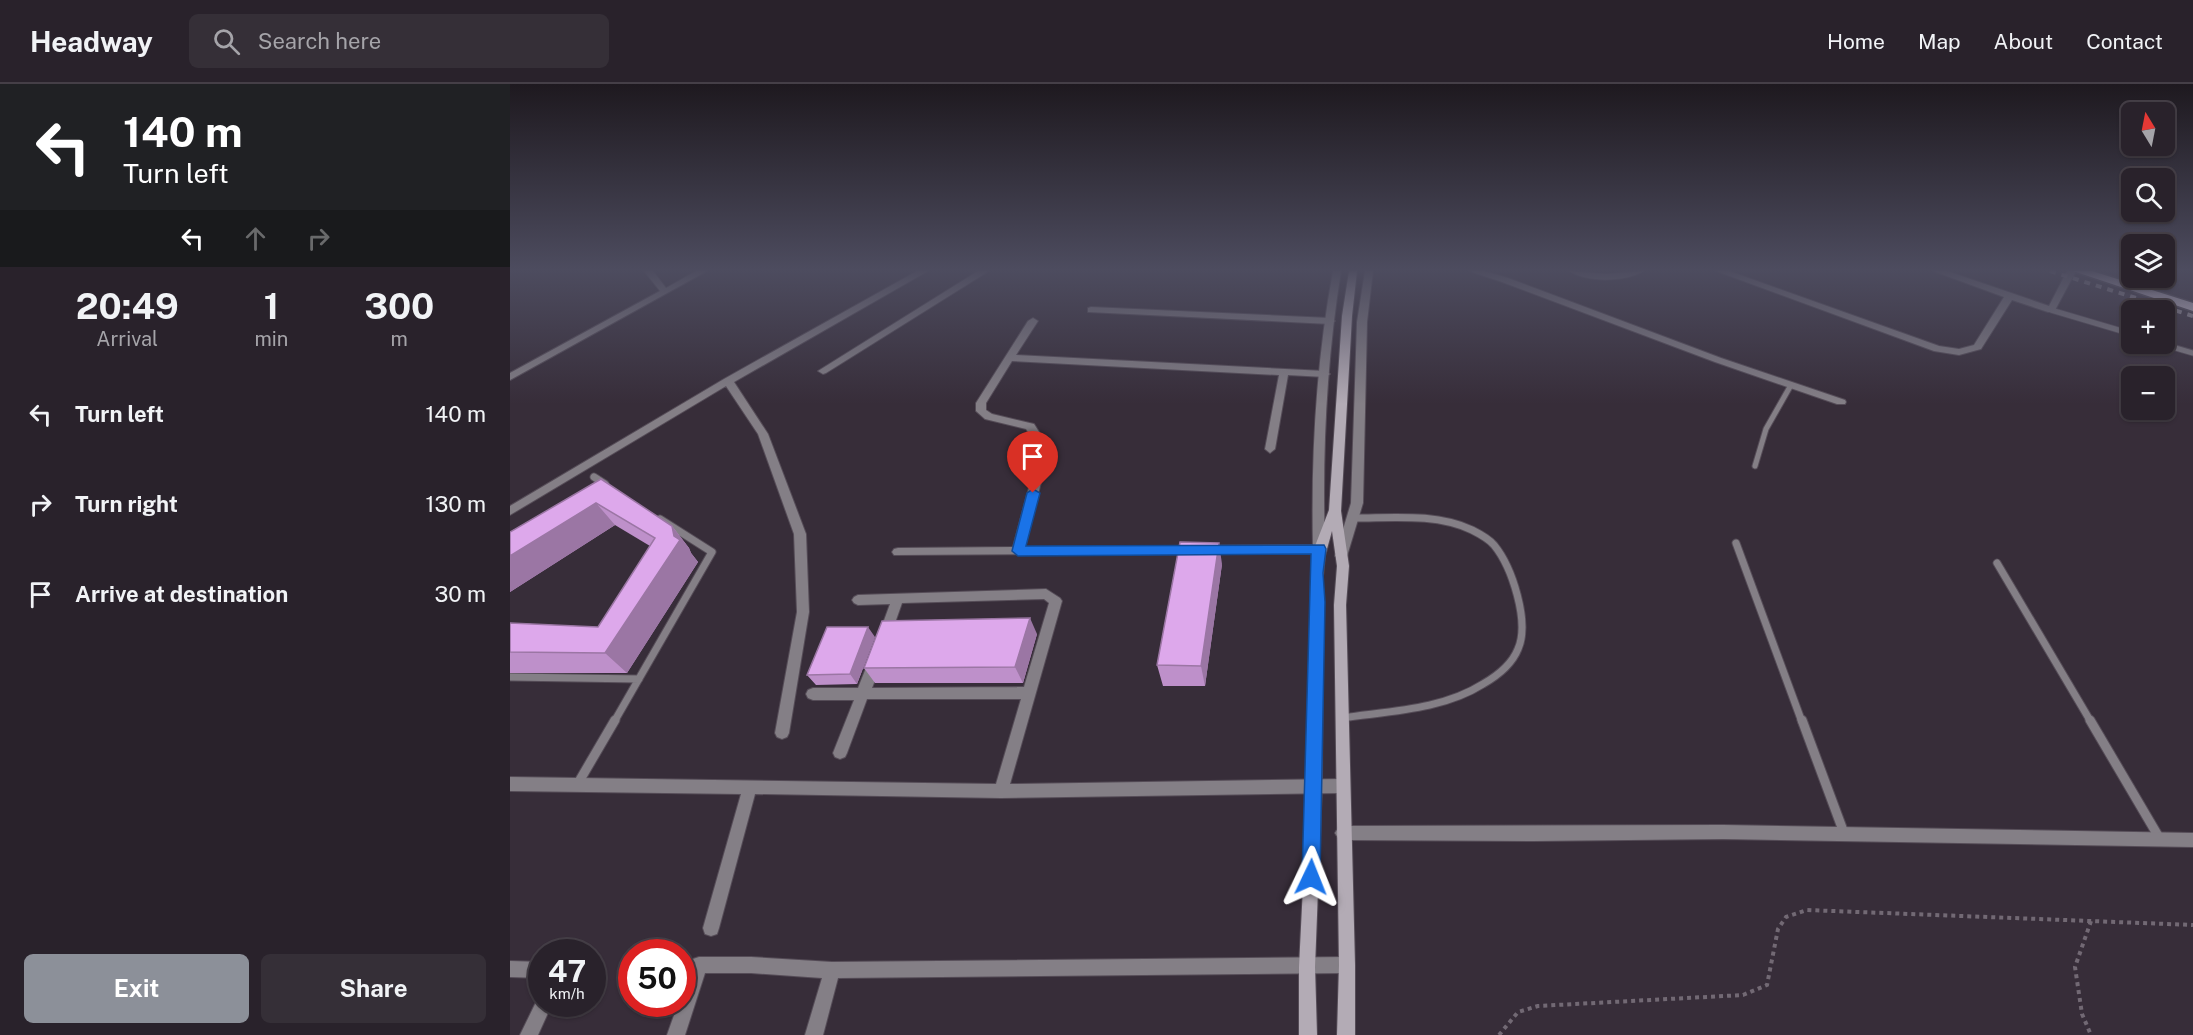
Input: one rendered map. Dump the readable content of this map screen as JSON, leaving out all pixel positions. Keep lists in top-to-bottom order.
{
  "north": "top",
  "page": {
    "header": "Headway",
    "search": "Search here",
    "nav": [
      "Home",
      "Map",
      "About",
      "Contact"
    ],
    "turn": ["140 m", "Turn left"],
    "map_buttons": ["+", "−"],
    "eta": [
      "20:49",
      "Arrival",
      "1",
      "min",
      "300",
      "m"
    ],
    "list": [
      {
        "name": "Turn left",
        "value": "140 m"
      },
      {
        "name": "Turn right",
        "value": "130 m"
      },
      {
        "name": "Arrive at destination",
        "value": "30 m"
      }
    ],
    "speed": "47 km/h",
    "limit": "50",
    "buttons": ["Exit", "Share"]
  }
}
